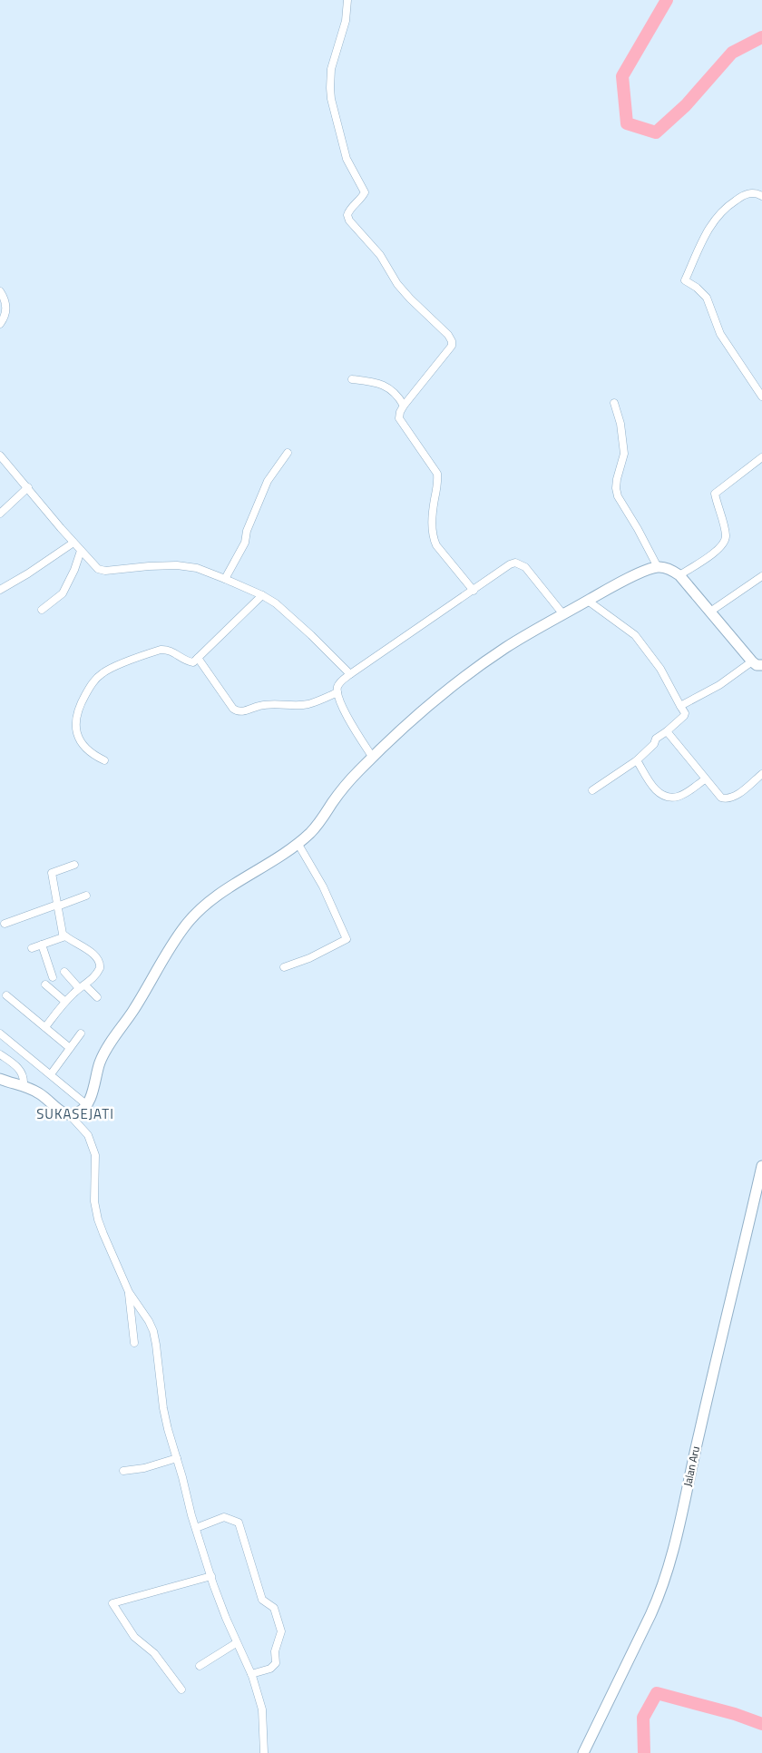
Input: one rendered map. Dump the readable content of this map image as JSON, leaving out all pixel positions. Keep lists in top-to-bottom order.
{
  "streets": {
    "street": ["Jalan Aru"]
  },
  "districts": ["SUKASEJATI"]
}
